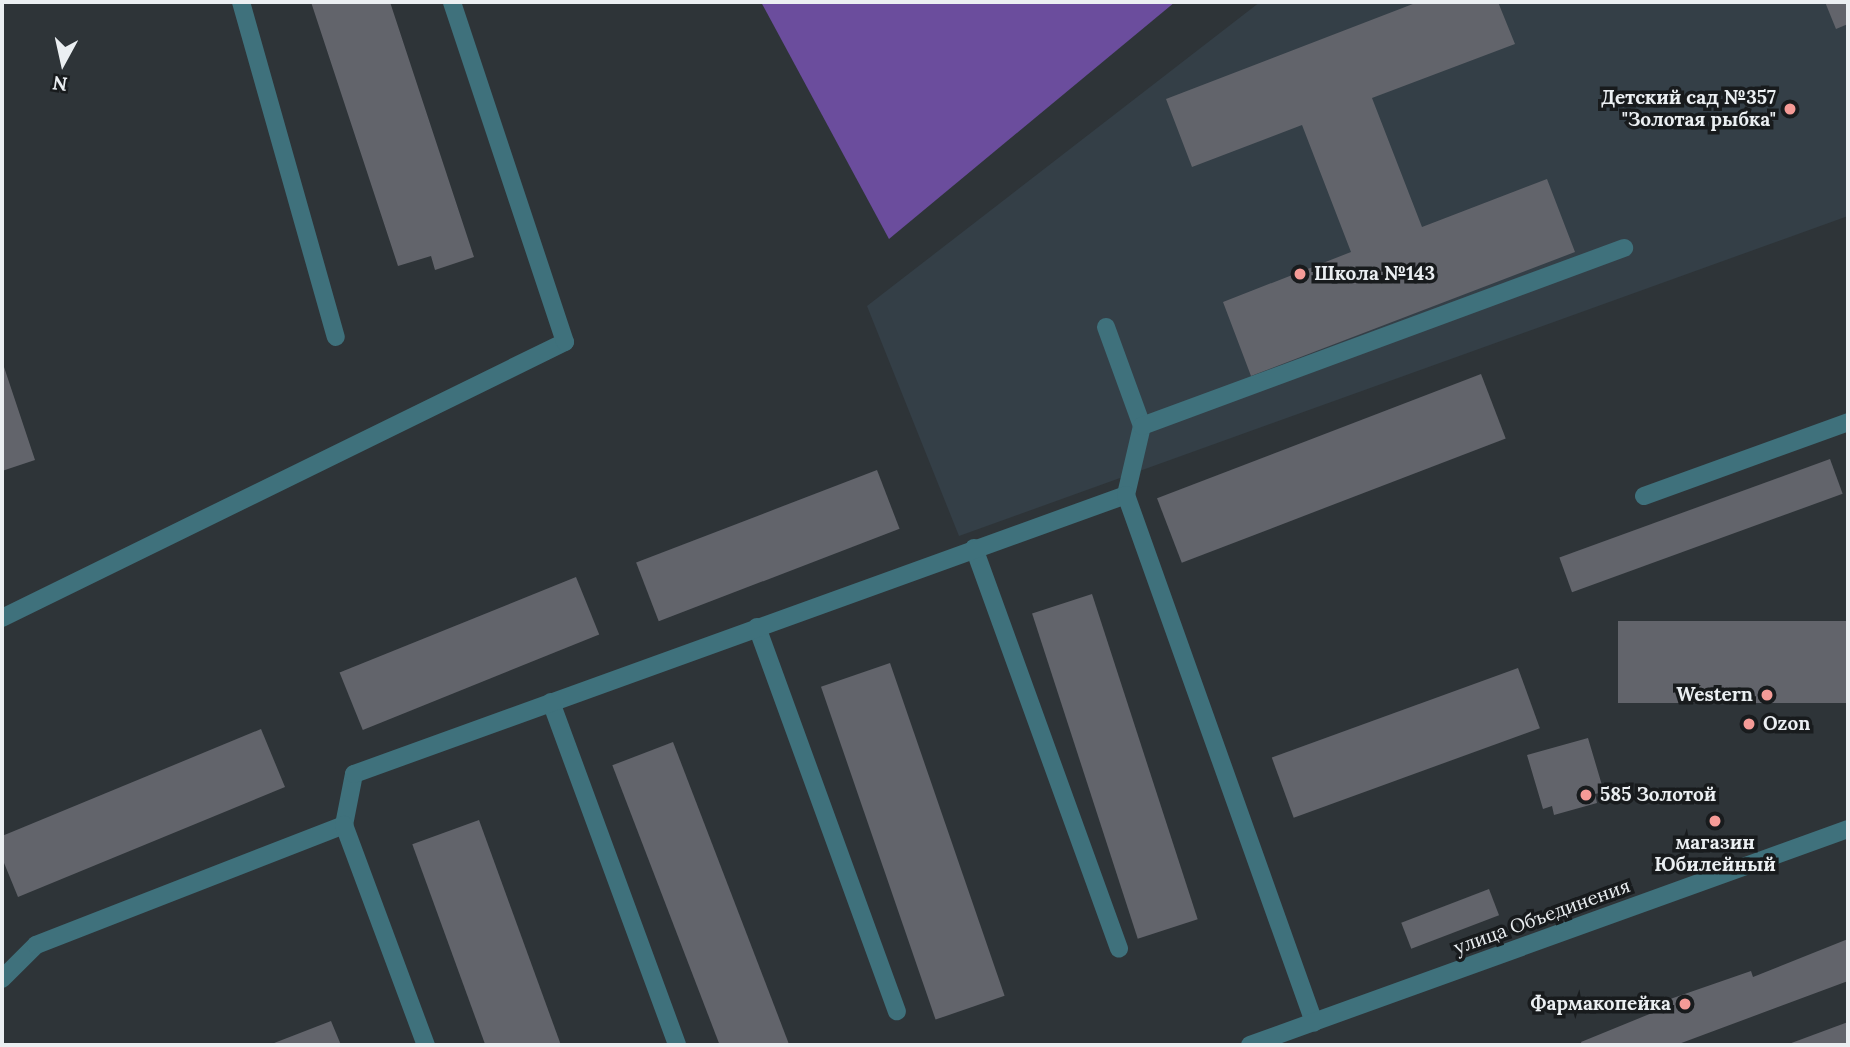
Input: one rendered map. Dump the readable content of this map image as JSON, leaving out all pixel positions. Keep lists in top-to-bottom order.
{
  "streets": {
    "street": ["улица Объединения"]
  },
  "places": [
    "Детский сад №357 \"Золотая рыбка\"",
    "Школа №143",
    "Western",
    "Ozon",
    "585 Золотой",
    "магазин Юбилейный",
    "Фармакопейка"
  ],
  "north": "bottom"
}
